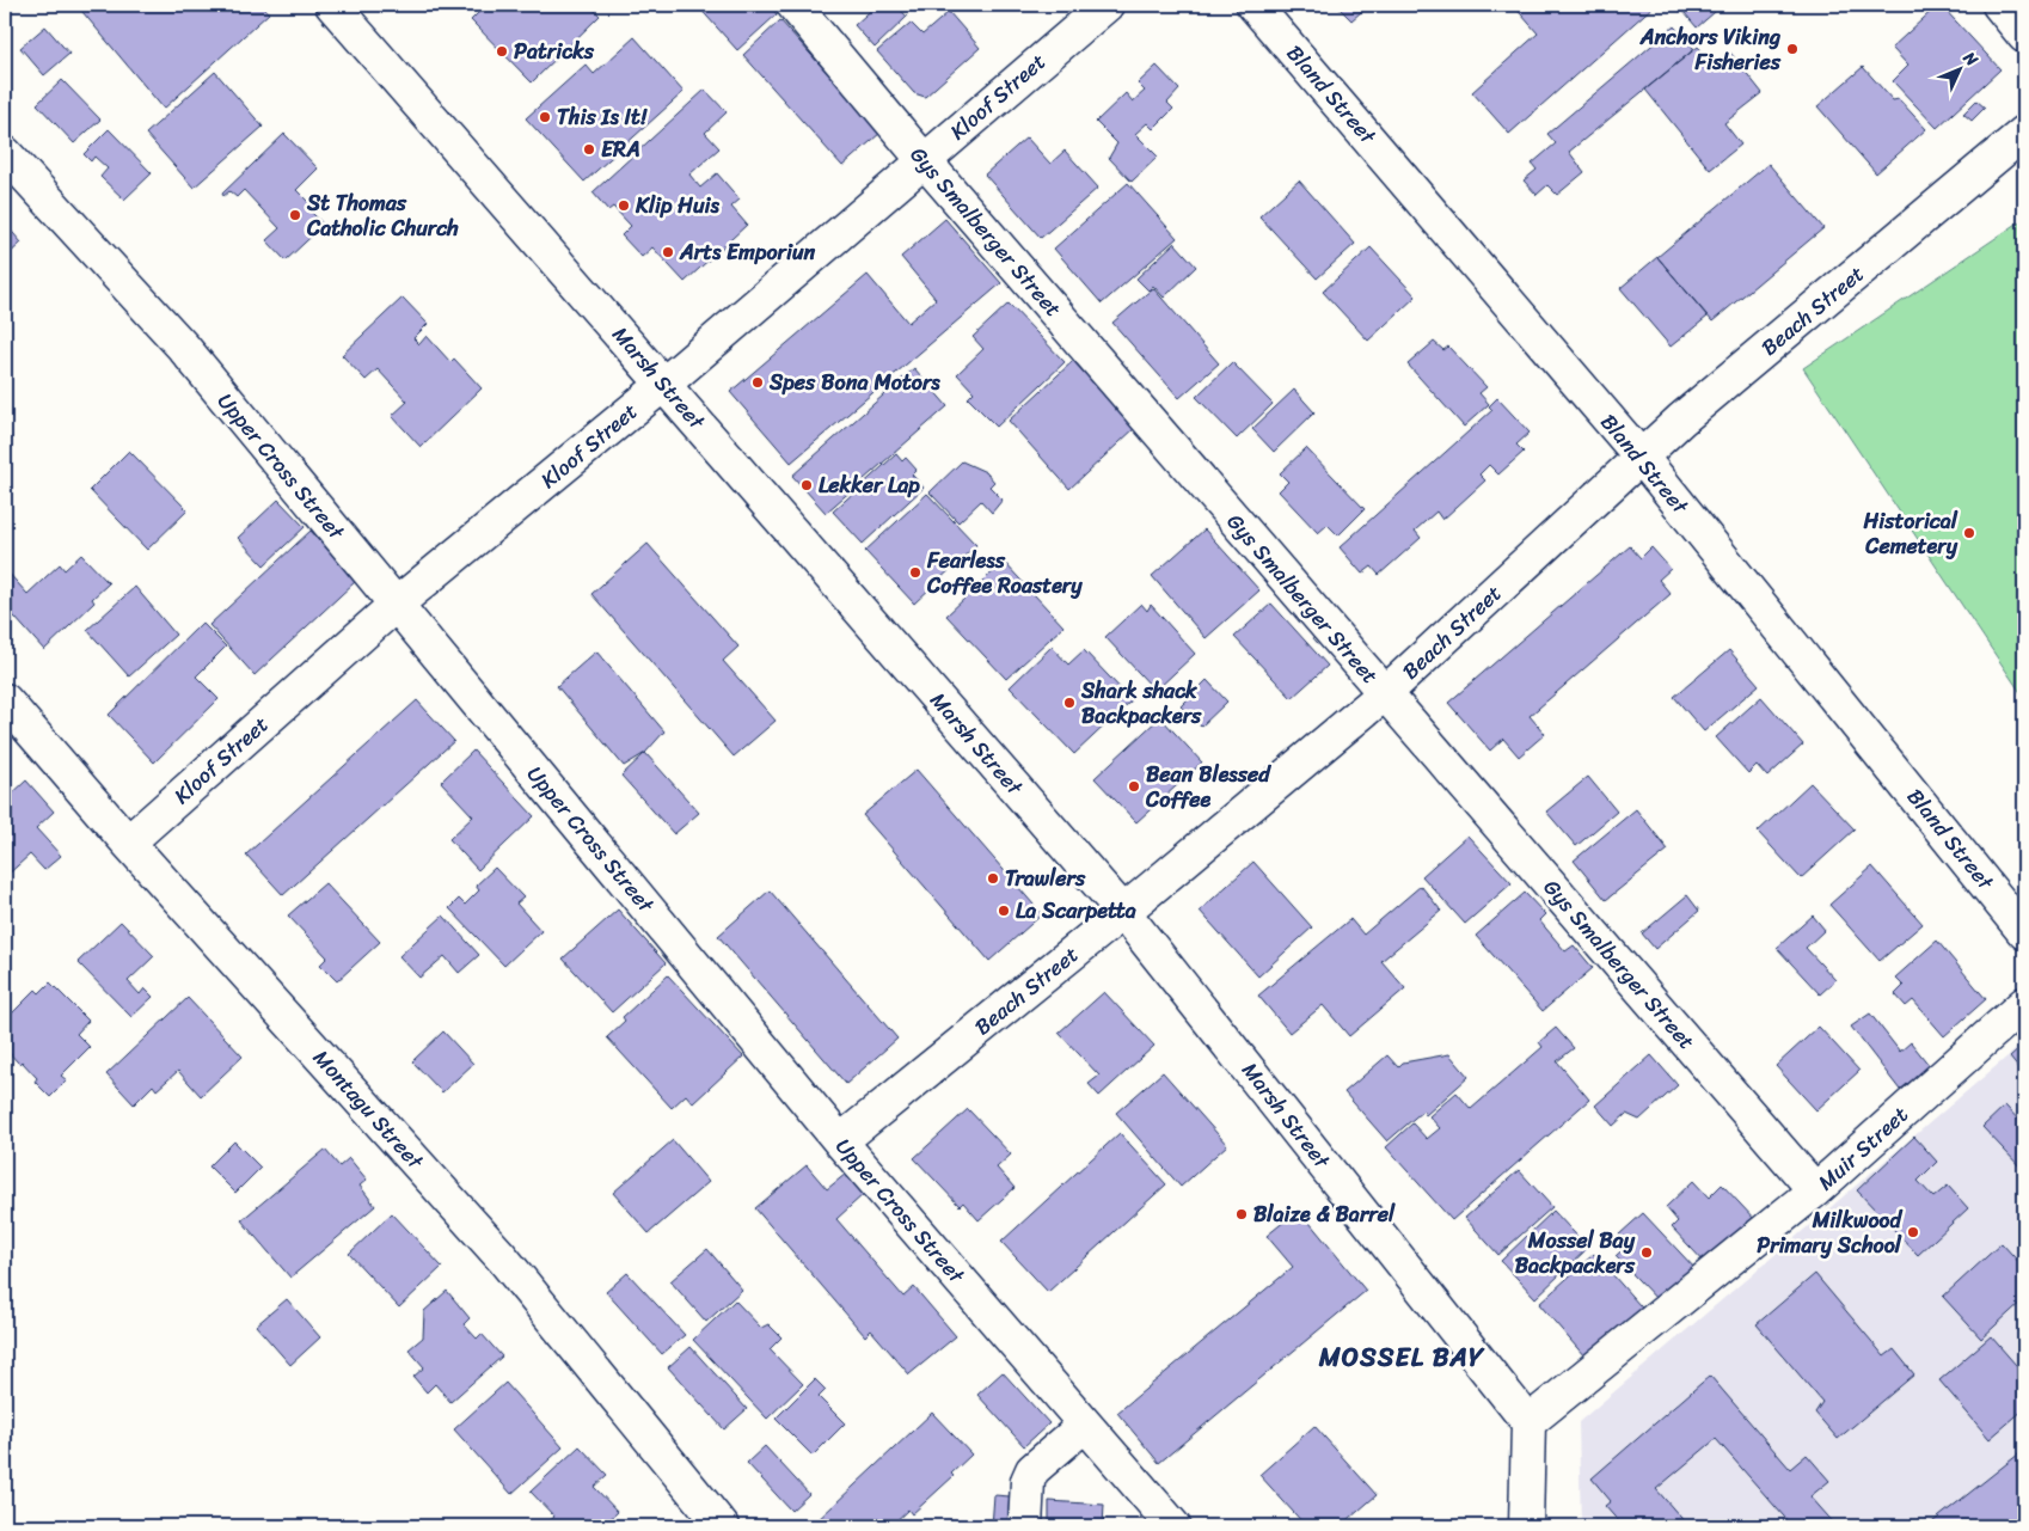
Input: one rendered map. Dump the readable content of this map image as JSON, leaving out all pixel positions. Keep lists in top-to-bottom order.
{
  "streets": {
    "street": [
      "Bland Street",
      "Kloof Street",
      "Gys Smalberger Street",
      "Beach Street",
      "Marsh Street",
      "Upper Cross Street",
      "Montagu Street",
      "Muir Street"
    ]
  },
  "crossings": [
    ["Bland Street", "Beach Street"],
    ["Kloof Street", "Gys Smalberger Street"],
    ["Kloof Street", "Marsh Street"],
    ["Kloof Street", "Upper Cross Street"],
    ["Kloof Street", "Montagu Street"],
    ["Gys Smalberger Street", "Beach Street"],
    ["Gys Smalberger Street", "Muir Street"],
    ["Beach Street", "Marsh Street"],
    ["Beach Street", "Upper Cross Street"],
    ["Marsh Street", "Muir Street"]
  ],
  "districts": ["MOSSEL BAY"],
  "places": [
    "Anchors Viking Fisheries",
    "Patricks",
    "This Is It!",
    "ERA",
    "Klip Huis",
    "St Thomas Catholic Church",
    "Arts Emporiun",
    "Spes Bona Motors",
    "Lekker Lap",
    "Historical Cemetery",
    "Fearless Coffee Roastery",
    "Shark shack Backpackers",
    "Bean Blessed Coffee",
    "Trawlers",
    "La Scarpetta",
    "Blaize & Barrel",
    "Milkwood Primary School",
    "Mossel Bay Backpackers"
  ],
  "north": "top right"
}
